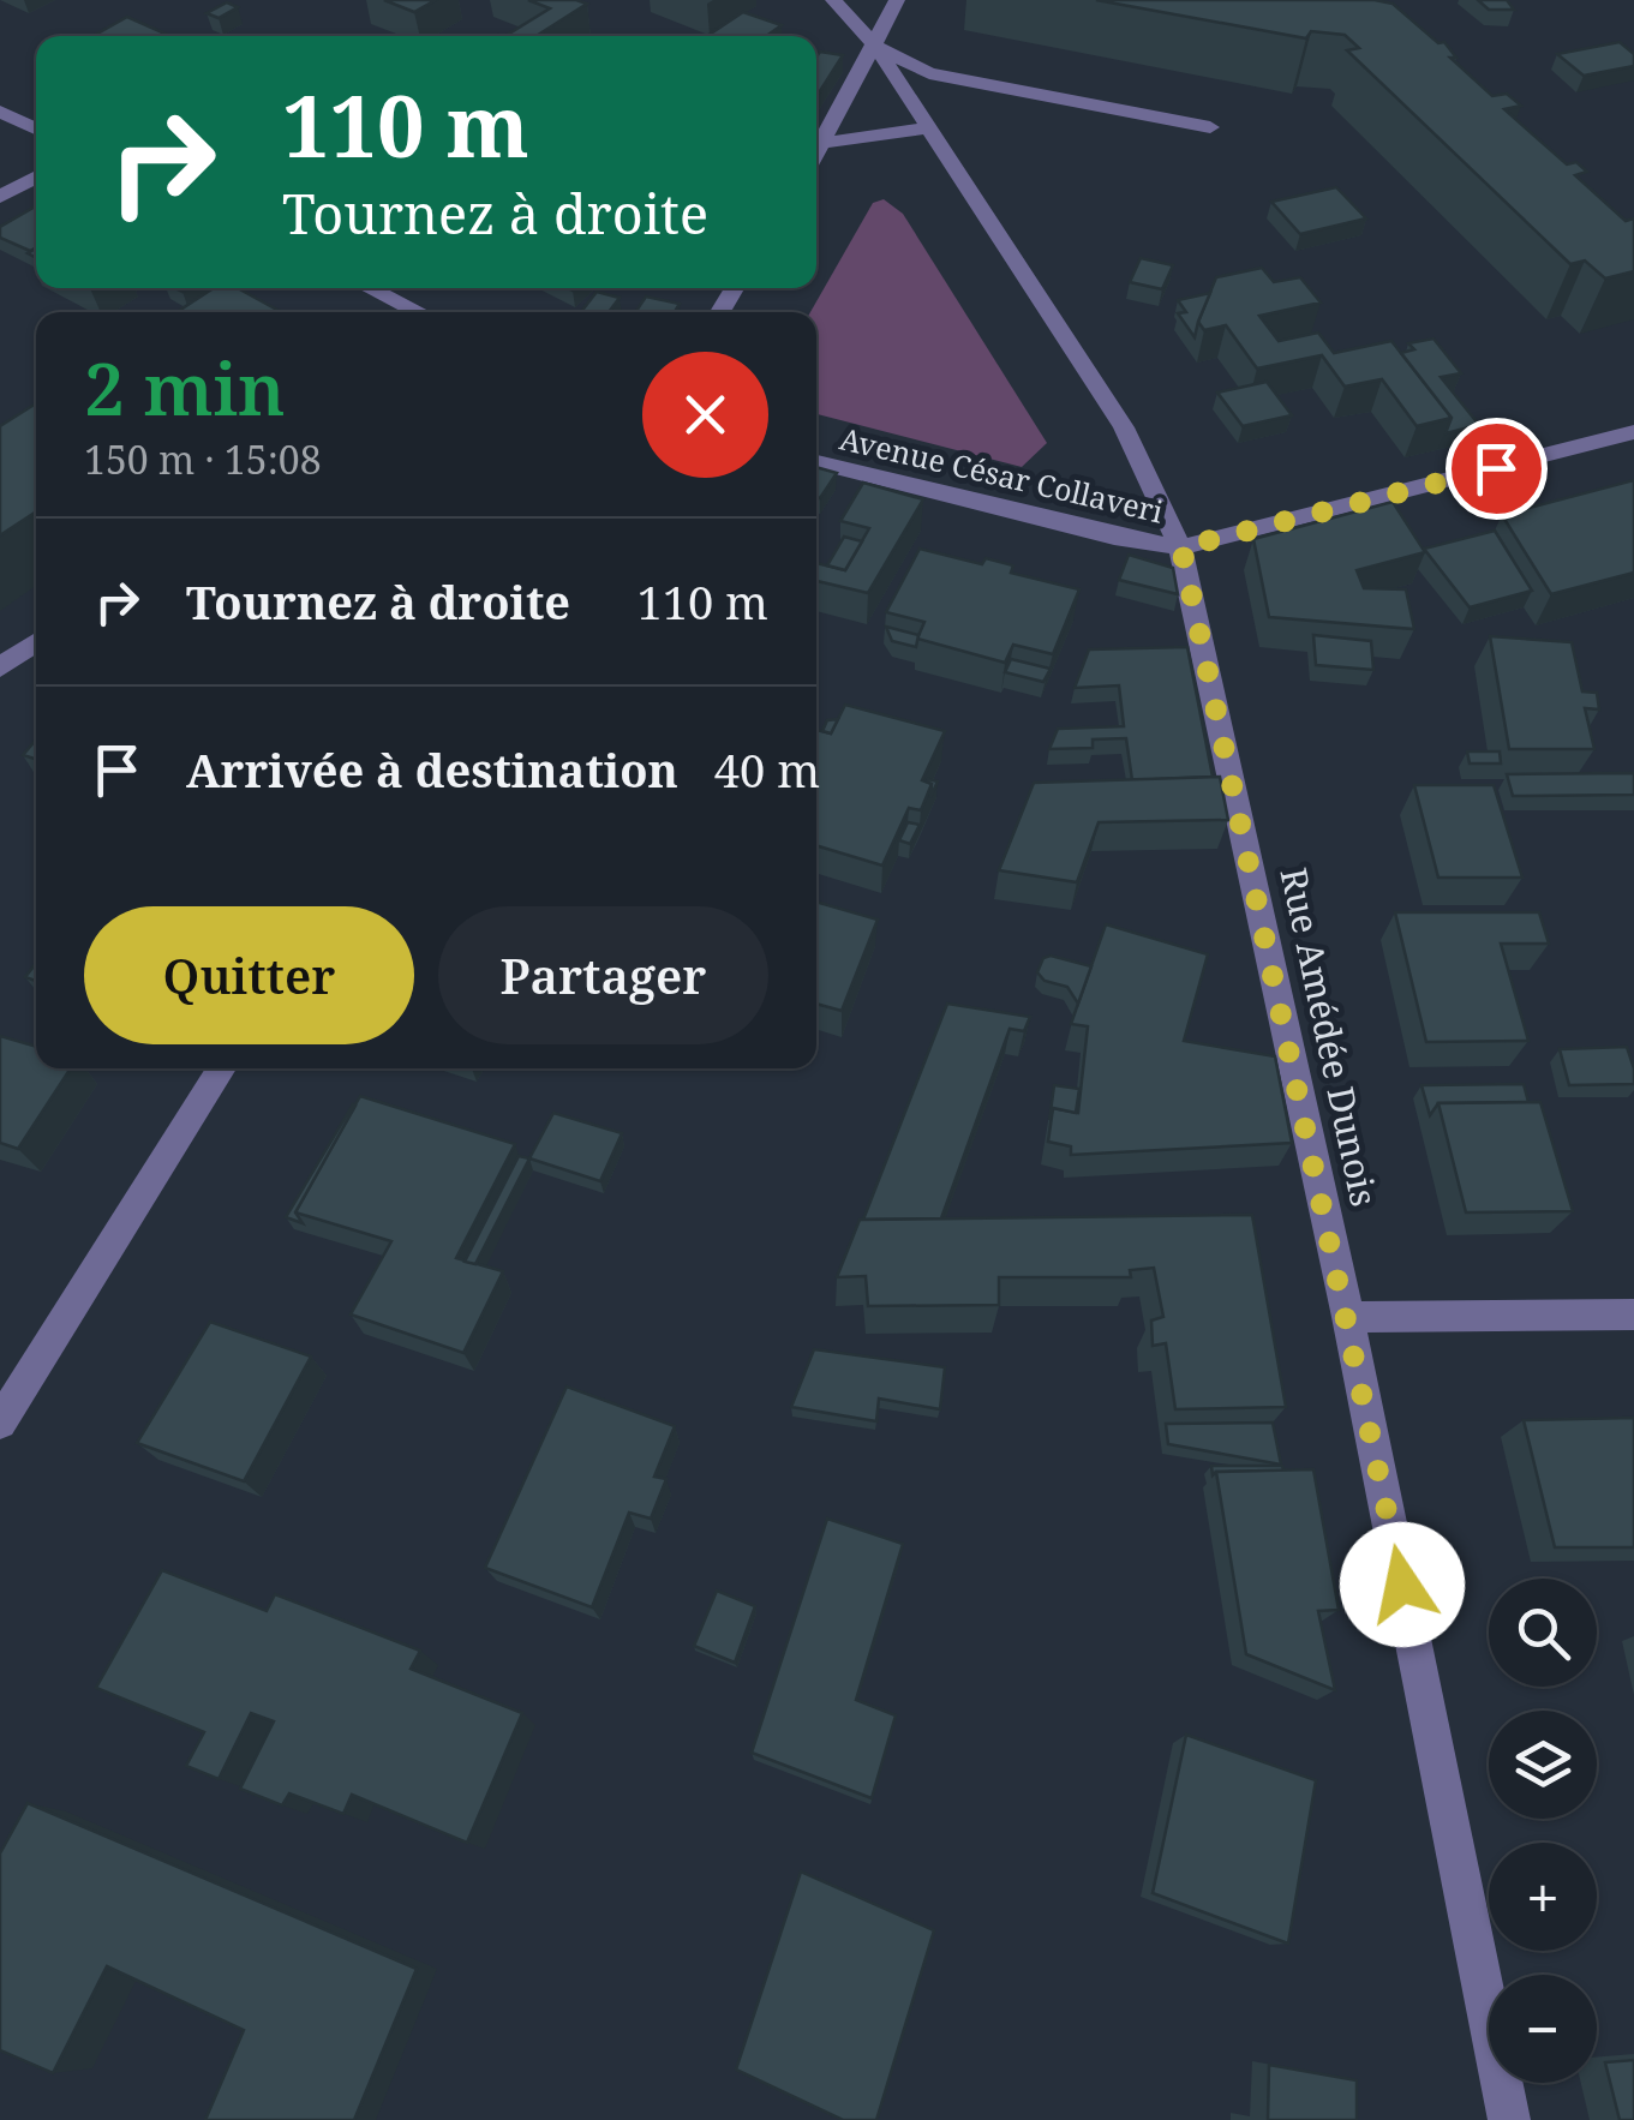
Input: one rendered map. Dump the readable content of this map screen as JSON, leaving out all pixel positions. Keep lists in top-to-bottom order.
{
  "streets": {
    "street": ["Avenue César Collaveri", "Rue Amédée Dunois"]
  },
  "crossings": [
    ["Avenue César Collaveri", "Rue Amédée Dunois"]
  ],
  "page": {
    "turn": ["110 m", "Tournez à droite"],
    "heading": ["2 min", "150 m · 15:08"],
    "list": [
      {
        "name": "Tournez à droite",
        "value": "110 m"
      },
      {
        "name": "Arrivée à destination",
        "value": "40 m"
      }
    ],
    "buttons": ["Quitter", "Partager"],
    "map_buttons": ["+", "−"]
  }
}
